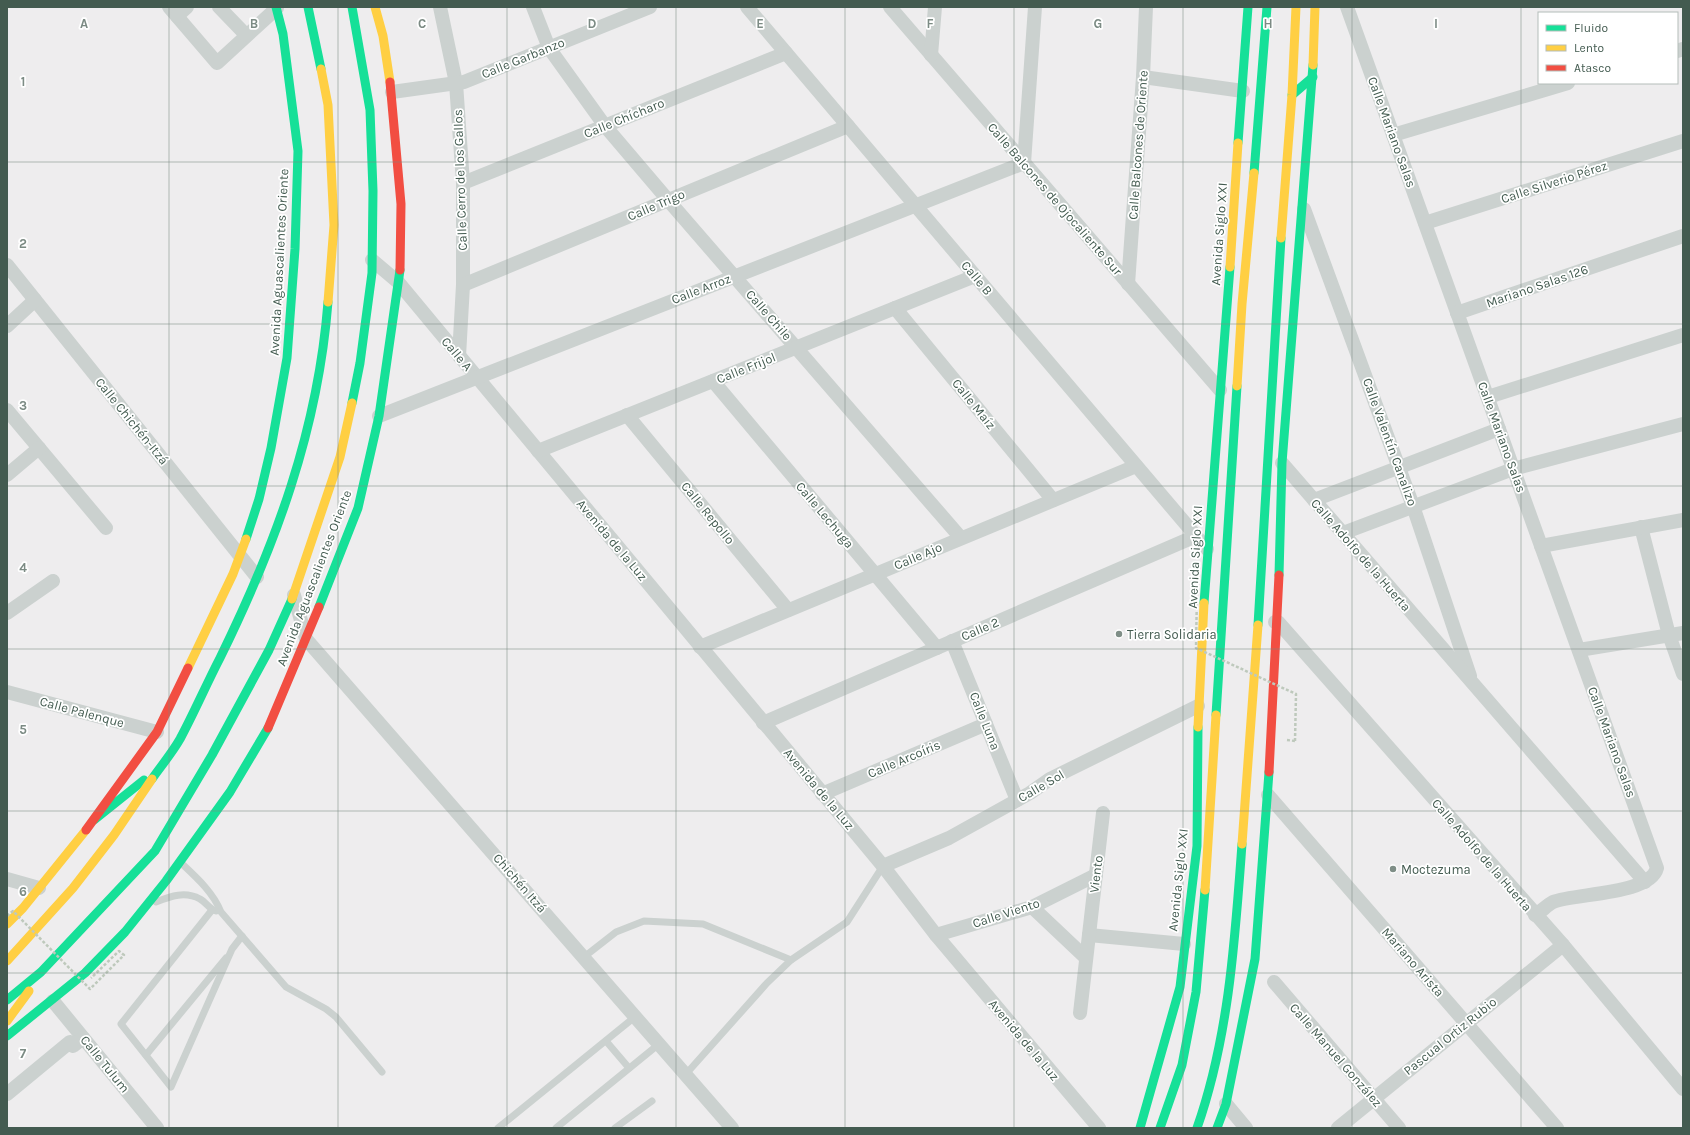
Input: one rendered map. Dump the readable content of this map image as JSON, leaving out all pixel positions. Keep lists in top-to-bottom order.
{
  "streets": {
    "main road": ["Avenida Siglo XXI", "Avenida Aguascalientes Oriente"],
    "street": [
      "Calle Garbanzo",
      "Calle Chícharo",
      "Calle Mariano Salas",
      "Calle Balcones de Oriente",
      "Calle Cerro de los Gallos",
      "Calle Silverio Pérez",
      "Calle Balcones de Ojocaliente Sur",
      "Calle Trigo",
      "Calle B",
      "Mariano Salas 126",
      "Calle Arroz",
      "Calle Chile",
      "Calle A",
      "Calle Frijol",
      "Calle Maíz",
      "Calle Chichén-Itzá",
      "Calle Valentín Canalizo",
      "Calle Repollo",
      "Calle Lechuga",
      "Avenida de la Luz",
      "Calle Adolfo de la Huerta",
      "Calle Ajo",
      "Calle 2",
      "Calle Palenque",
      "Calle Luna",
      "Calle Arcoíris",
      "Calle Sol",
      "Viento",
      "Chichén Itzá",
      "Calle Viento",
      "Mariano Arista",
      "Pascual Ortiz Rubio",
      "Calle Manuel González",
      "Calle Tulum"
    ]
  },
  "crossings": [
    ["Calle Garbanzo", "Calle Cerro de los Gallos"],
    ["Calle Garbanzo", "Avenida Aguascalientes Oriente"],
    ["Calle Garbanzo", "Calle Chile"],
    ["Calle Chícharo", "Calle Cerro de los Gallos"],
    ["Calle Chícharo", "Calle B"],
    ["Calle Chícharo", "Calle Chile"],
    ["Calle Mariano Salas", "Calle Silverio Pérez"],
    ["Calle Mariano Salas", "Mariano Salas 126"],
    ["Calle Mariano Salas", "Calle Adolfo de la Huerta"],
    ["Calle Balcones de Oriente", "Calle Balcones de Ojocaliente Sur"],
    ["Calle Cerro de los Gallos", "Calle Trigo"],
    ["Calle Cerro de los Gallos", "Calle A"],
    ["Calle Balcones de Ojocaliente Sur", "Avenida Siglo XXI"],
    ["Calle Balcones de Ojocaliente Sur", "Calle Arroz"],
    ["Calle Trigo", "Calle B"],
    ["Calle Trigo", "Calle Chile"],
    ["Avenida Siglo XXI", "Calle B"],
    ["Avenida Siglo XXI", "Calle Sol"],
    ["Avenida Aguascalientes Oriente", "Calle Arroz"],
    ["Avenida Aguascalientes Oriente", "Calle A"],
    ["Avenida Aguascalientes Oriente", "Calle Chichén-Itzá"],
    ["Avenida Aguascalientes Oriente", "Calle Palenque"],
    ["Avenida Aguascalientes Oriente", "Chichén Itzá"],
    ["Avenida Aguascalientes Oriente", "Calle Tulum"],
    ["Calle B", "Calle Arroz"],
    ["Calle B", "Calle Frijol"],
    ["Calle B", "Calle Ajo"],
    ["Calle B", "Calle 2"],
    ["Calle Arroz", "Calle Chile"],
    ["Calle Arroz", "Calle A"],
    ["Calle Chile", "Calle Frijol"],
    ["Calle Chile", "Calle Ajo"],
    ["Calle A", "Calle Frijol"],
    ["Calle A", "Avenida de la Luz"],
    ["Calle Frijol", "Calle Maíz"],
    ["Calle Frijol", "Calle Repollo"],
    ["Calle Frijol", "Calle Lechuga"],
    ["Calle Frijol", "Avenida de la Luz"],
    ["Calle Maíz", "Calle Ajo"],
    ["Calle Valentín Canalizo", "Calle Adolfo de la Huerta"],
    ["Calle Repollo", "Calle Ajo"],
    ["Calle Lechuga", "Calle Ajo"],
    ["Calle Lechuga", "Calle 2"],
    ["Avenida de la Luz", "Calle Ajo"],
    ["Avenida de la Luz", "Calle 2"],
    ["Avenida de la Luz", "Calle Arcoíris"],
    ["Avenida de la Luz", "Calle Sol"],
    ["Avenida de la Luz", "Calle Viento"],
    ["Calle Adolfo de la Huerta", "Pascual Ortiz Rubio"],
    ["Calle 2", "Calle Luna"],
    ["Calle Luna", "Calle Arcoíris"],
    ["Calle Luna", "Calle Sol"],
    ["Viento", "Calle Viento"],
    ["Mariano Arista", "Pascual Ortiz Rubio"],
    ["Pascual Ortiz Rubio", "Calle Manuel González"]
  ],
  "places": ["Tierra Solidaria", "Moctezuma"],
  "legend": ["Fluido", "Lento", "Atasco"],
  "grid": {
    "columns": [
      "A",
      "B",
      "C",
      "D",
      "E",
      "F",
      "G",
      "H",
      "I"
    ],
    "rows": [
      "1",
      "2",
      "3",
      "4",
      "5",
      "6",
      "7"
    ]
  }
}
